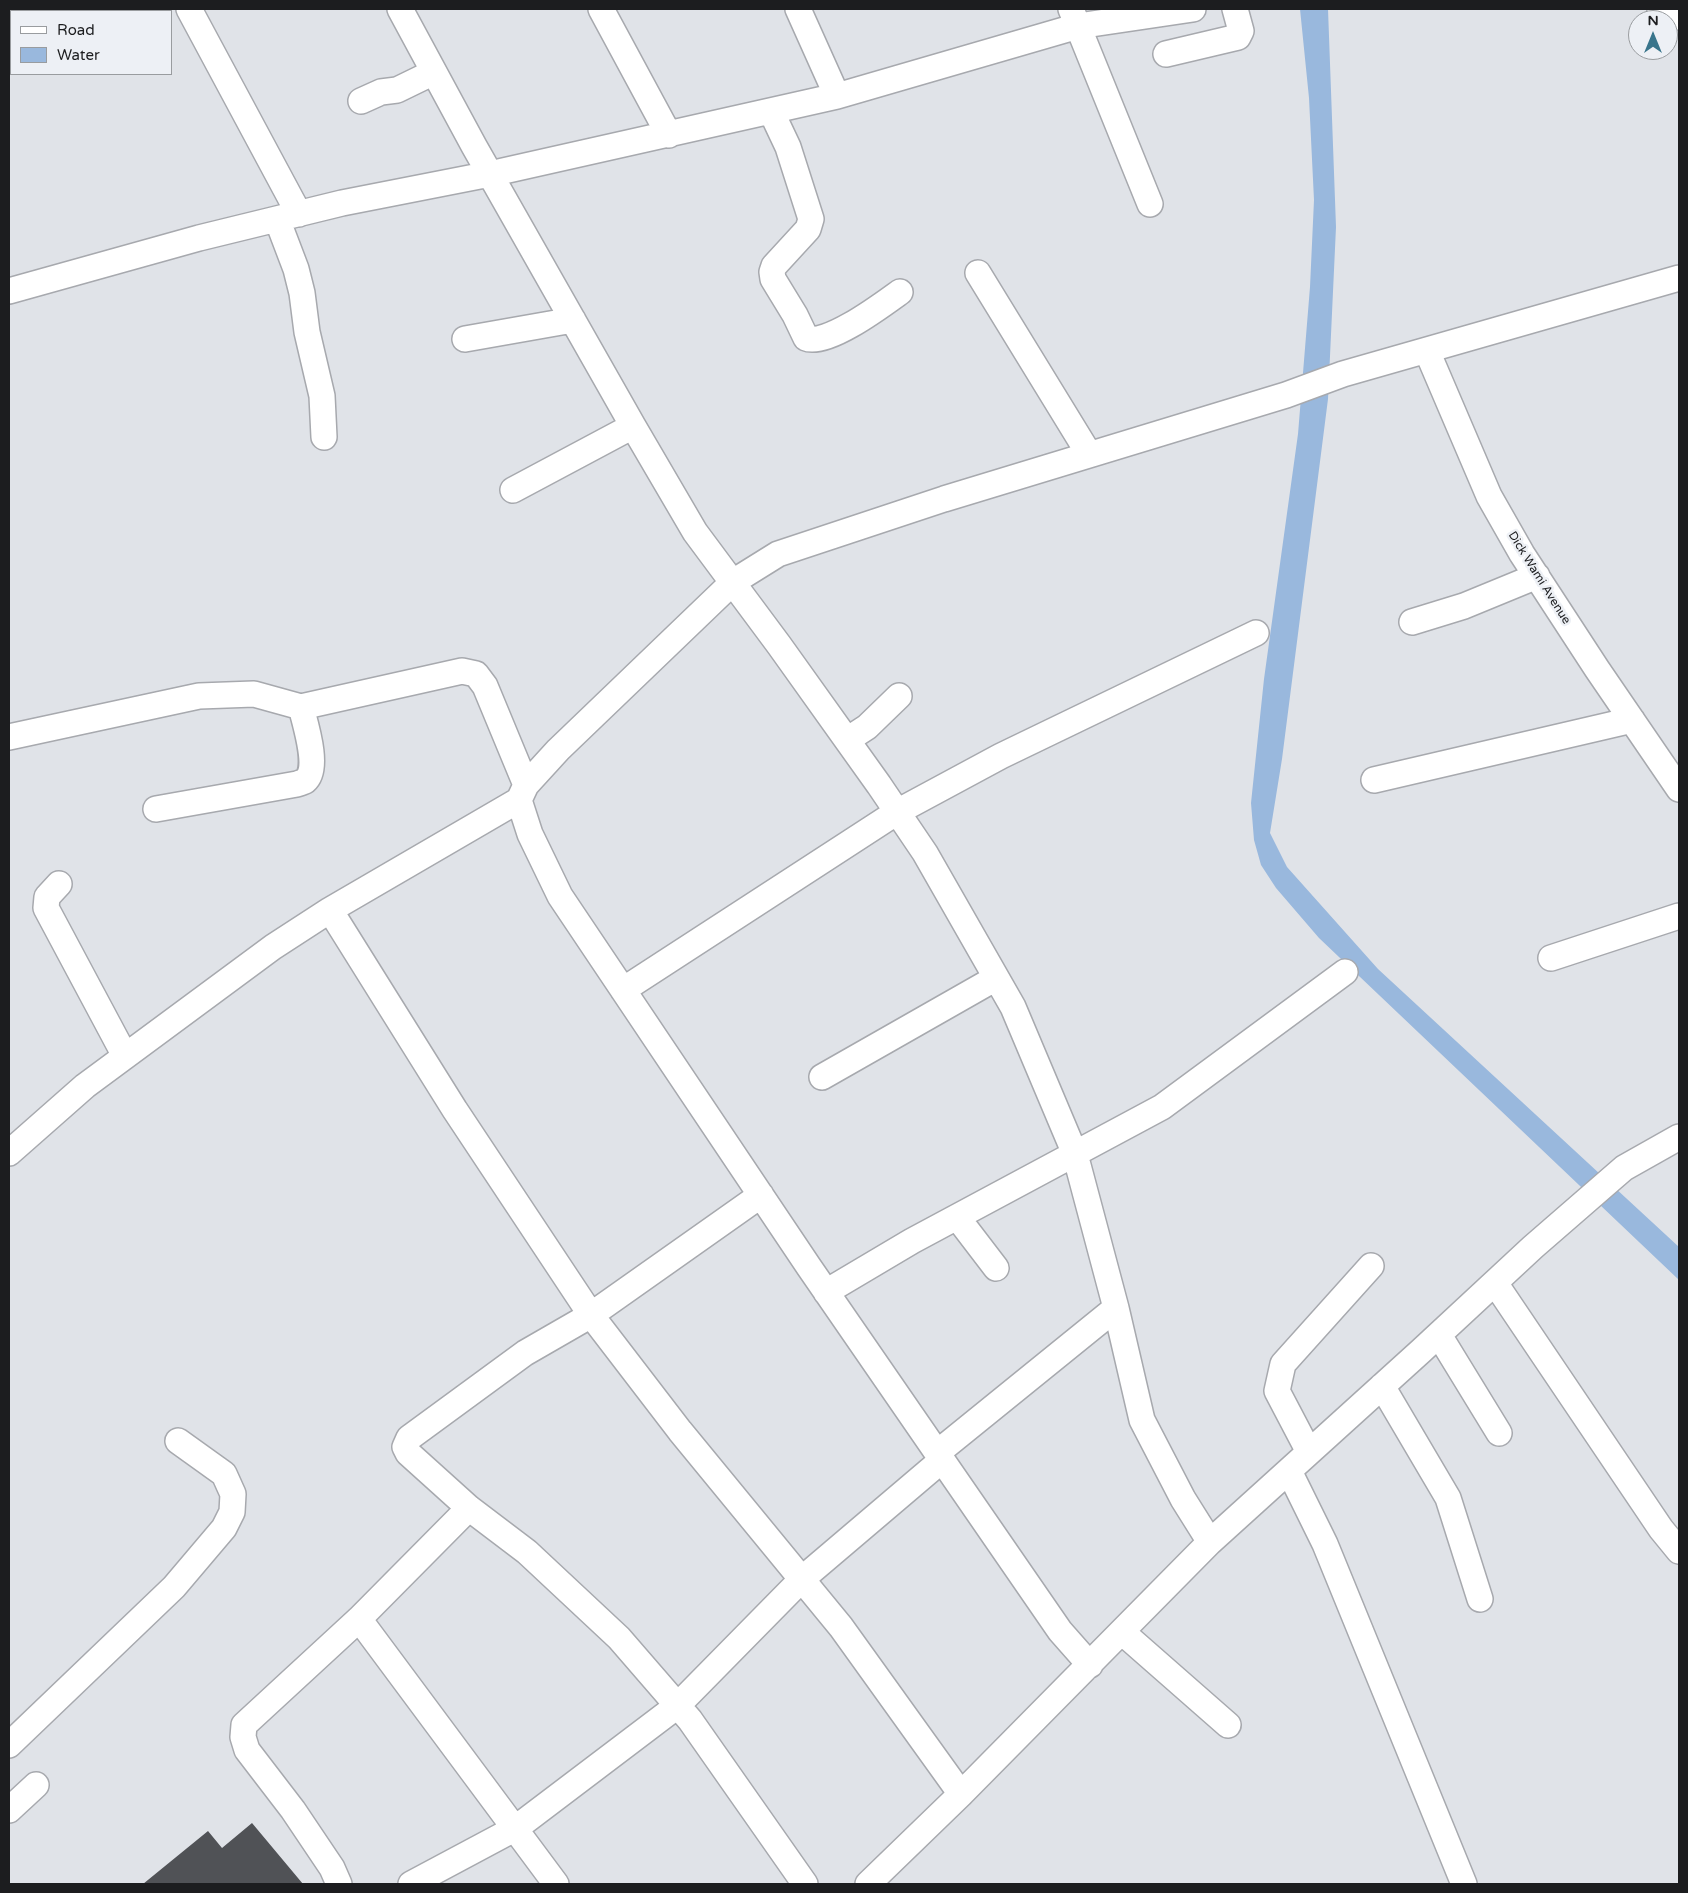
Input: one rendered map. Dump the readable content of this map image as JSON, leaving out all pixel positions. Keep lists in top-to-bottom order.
{
  "streets": {
    "street": ["Dick Wami Avenue"]
  },
  "legend": ["Road", "Water"],
  "north": "top"
}
